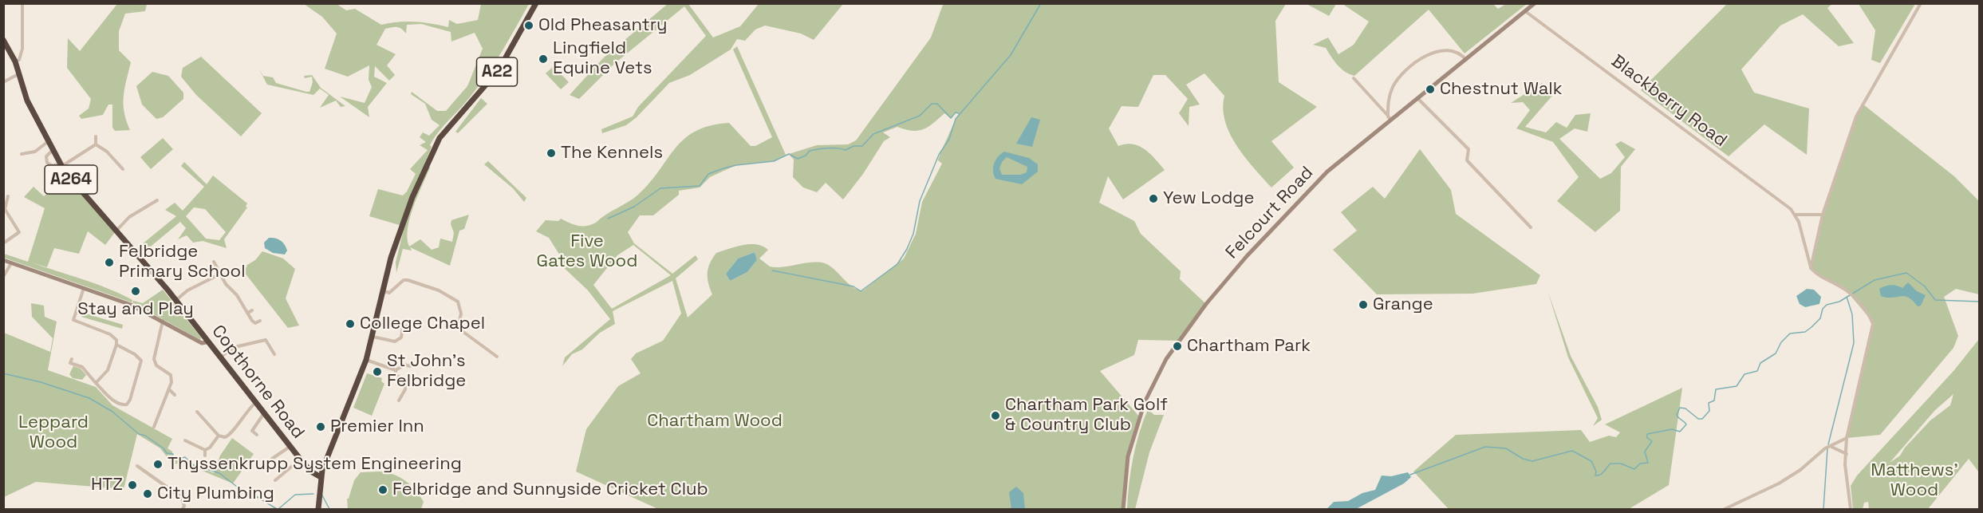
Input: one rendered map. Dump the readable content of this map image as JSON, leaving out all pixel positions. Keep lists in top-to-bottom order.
{
  "streets": {
    "highway": ["A22", "A264", "Copthorne Road"],
    "street": ["Blackberry Road", "Felcourt Road"]
  },
  "crossings": [
    ["A22", "Copthorne Road"],
    ["Blackberry Road", "Felcourt Road"]
  ],
  "parks": [
    "Five Gates Wood",
    "Chartham Wood",
    "Leppard Wood",
    "Matthews' Wood"
  ],
  "places": [
    "Old Pheasantry",
    "Lingfield Equine Vets",
    "Chestnut Walk",
    "The Kennels",
    "Yew Lodge",
    "Felbridge Primary School",
    "Stay and Play",
    "Grange",
    "College Chapel",
    "Chartham Park",
    "St John's Felbridge",
    "Chartham Park Golf & Country Club",
    "Premier Inn",
    "Thyssenkrupp System Engineering",
    "HTZ",
    "Felbridge and Sunnyside Cricket Club",
    "City Plumbing"
  ]
}
